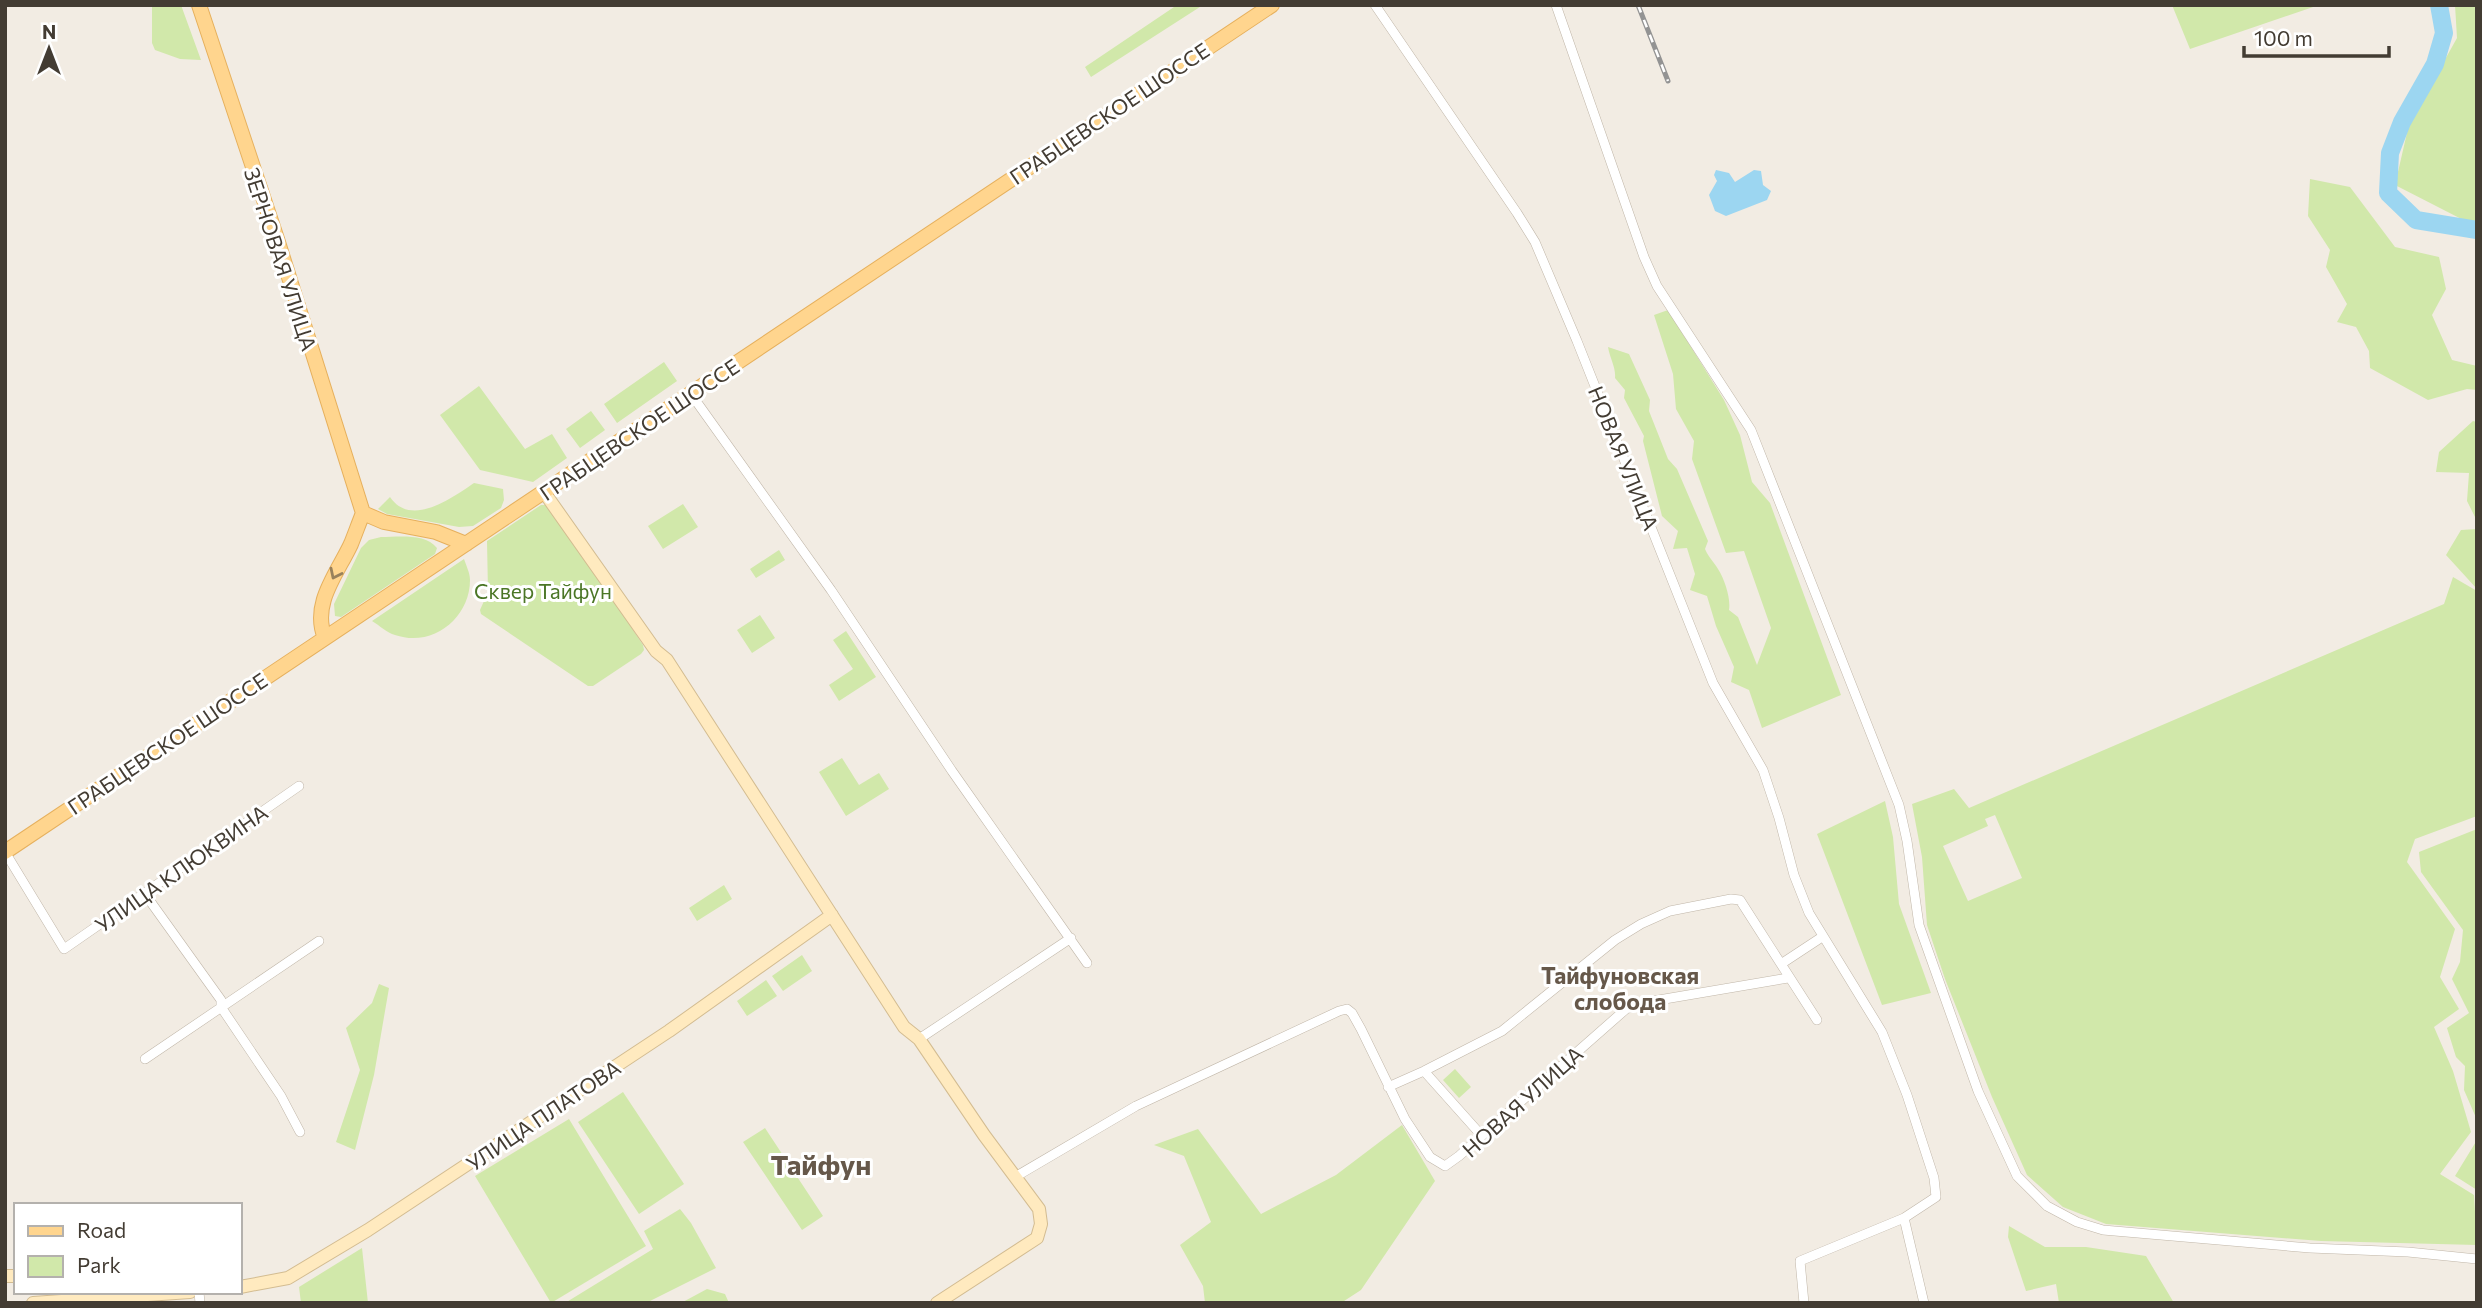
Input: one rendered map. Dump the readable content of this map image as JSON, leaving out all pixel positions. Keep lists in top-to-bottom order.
{
  "streets": {
    "main road": ["ГРАБЦЕВСКОЕ ШОССЕ", "ЗЕРНОВАЯ УЛИЦА"],
    "street": ["НОВАЯ УЛИЦА", "УЛИЦА КЛЮКВИНА", "УЛИЦА ПЛАТОВА"]
  },
  "crossings": [
    ["ГРАБЦЕВСКОЕ ШОССЕ", "УЛИЦА КЛЮКВИНА"]
  ],
  "districts": ["Тайфуновская слобода", "Тайфун"],
  "parks": ["Сквер Тайфун"],
  "legend": ["Road", "Park"],
  "scale_bar": "100 m",
  "north": "top"
}
